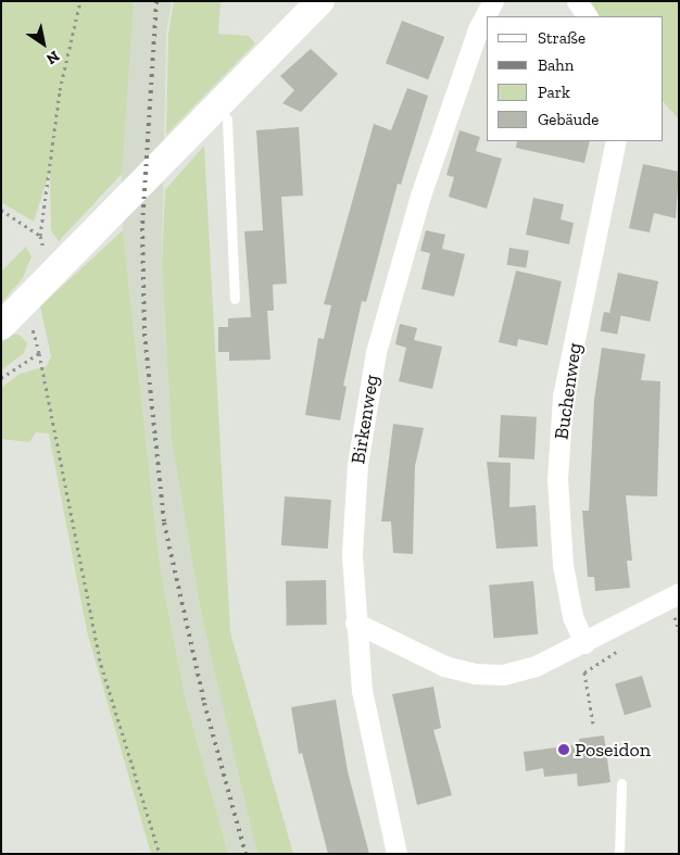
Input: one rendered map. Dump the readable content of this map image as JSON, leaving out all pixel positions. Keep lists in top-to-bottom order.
{
  "streets": {
    "street": ["Buchenweg", "Birkenweg"]
  },
  "places": ["Poseidon"],
  "legend": [
    "Straße",
    "Bahn",
    "Park",
    "Gebäude"
  ],
  "north": "bottom right"
}
